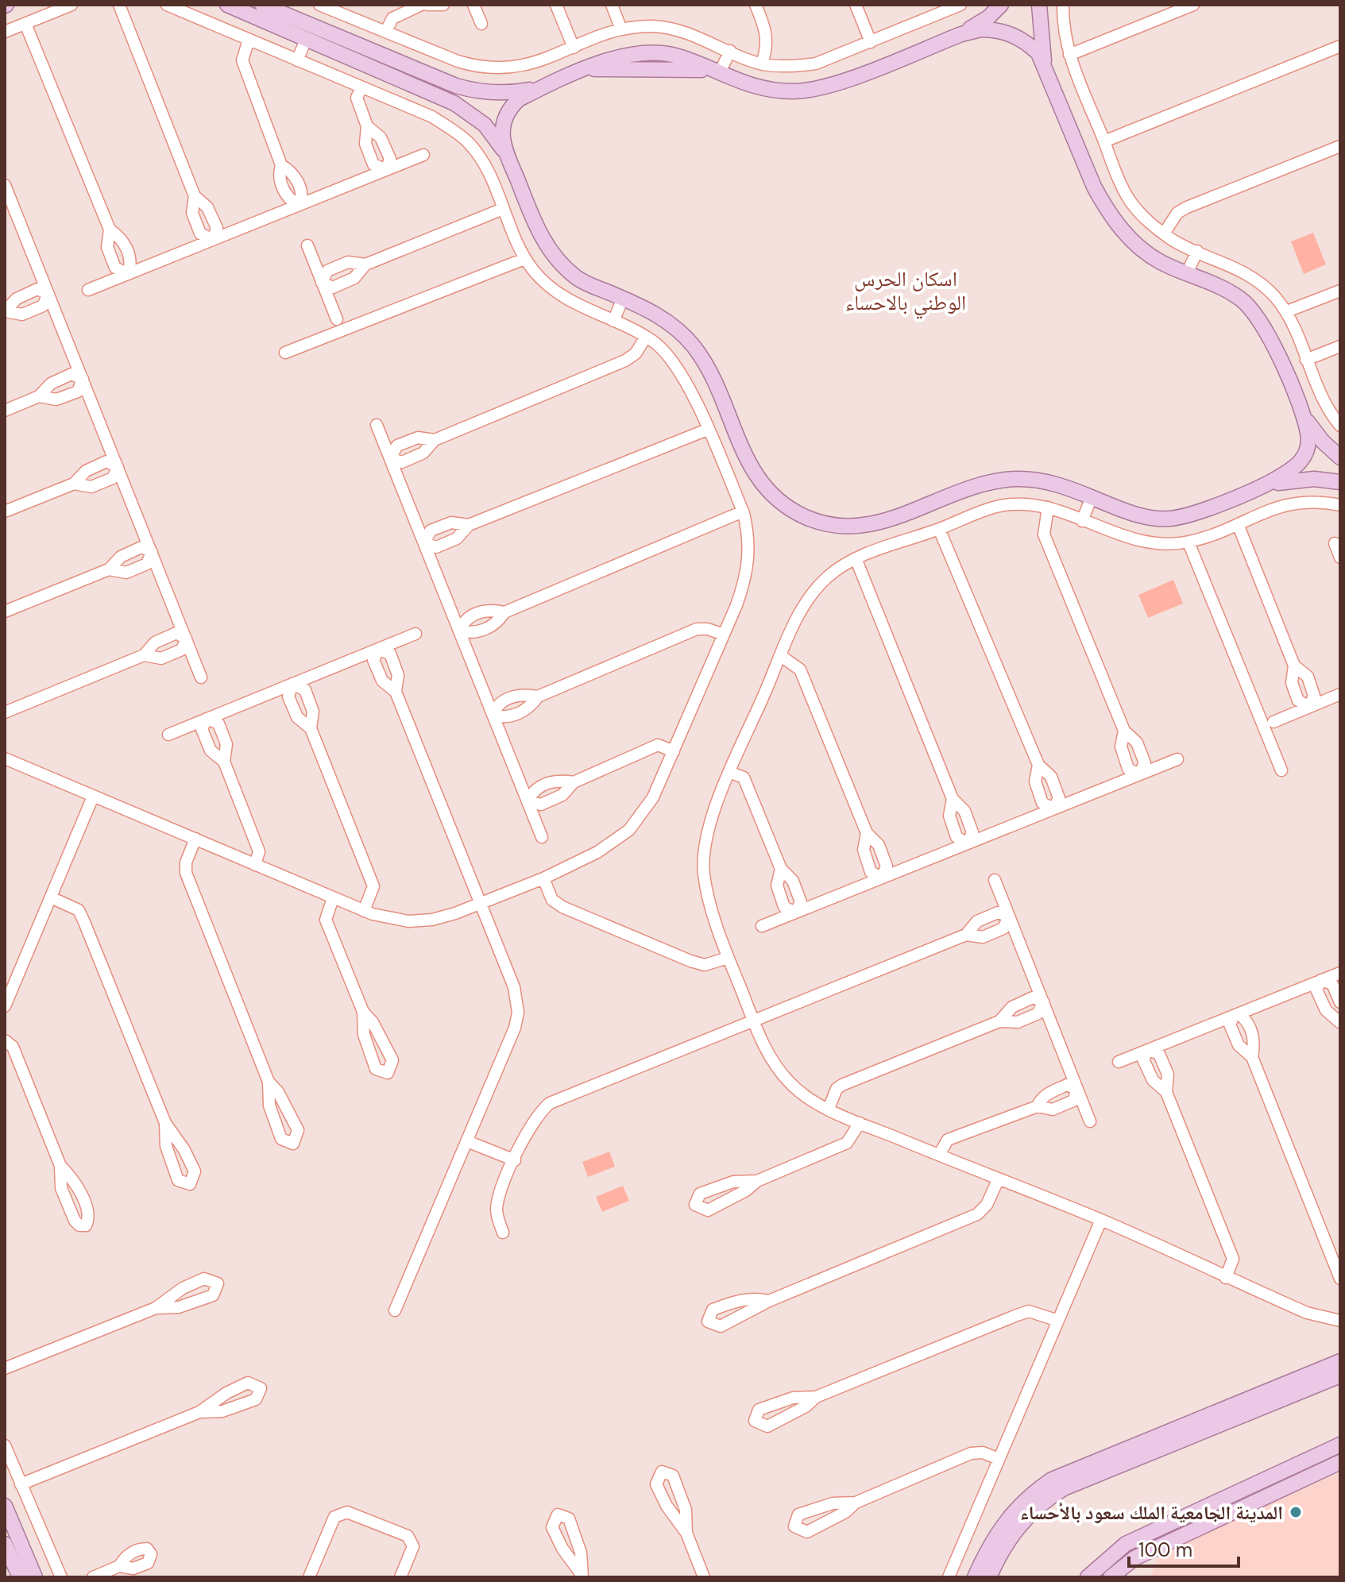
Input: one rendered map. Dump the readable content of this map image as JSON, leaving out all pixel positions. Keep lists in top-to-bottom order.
{
  "districts": ["اسكان الحرس الوطني بالاحساء"],
  "places": ["المدينة الجامعية الملك سعود بالأحساء"],
  "scale_bar": "100 m"
}
